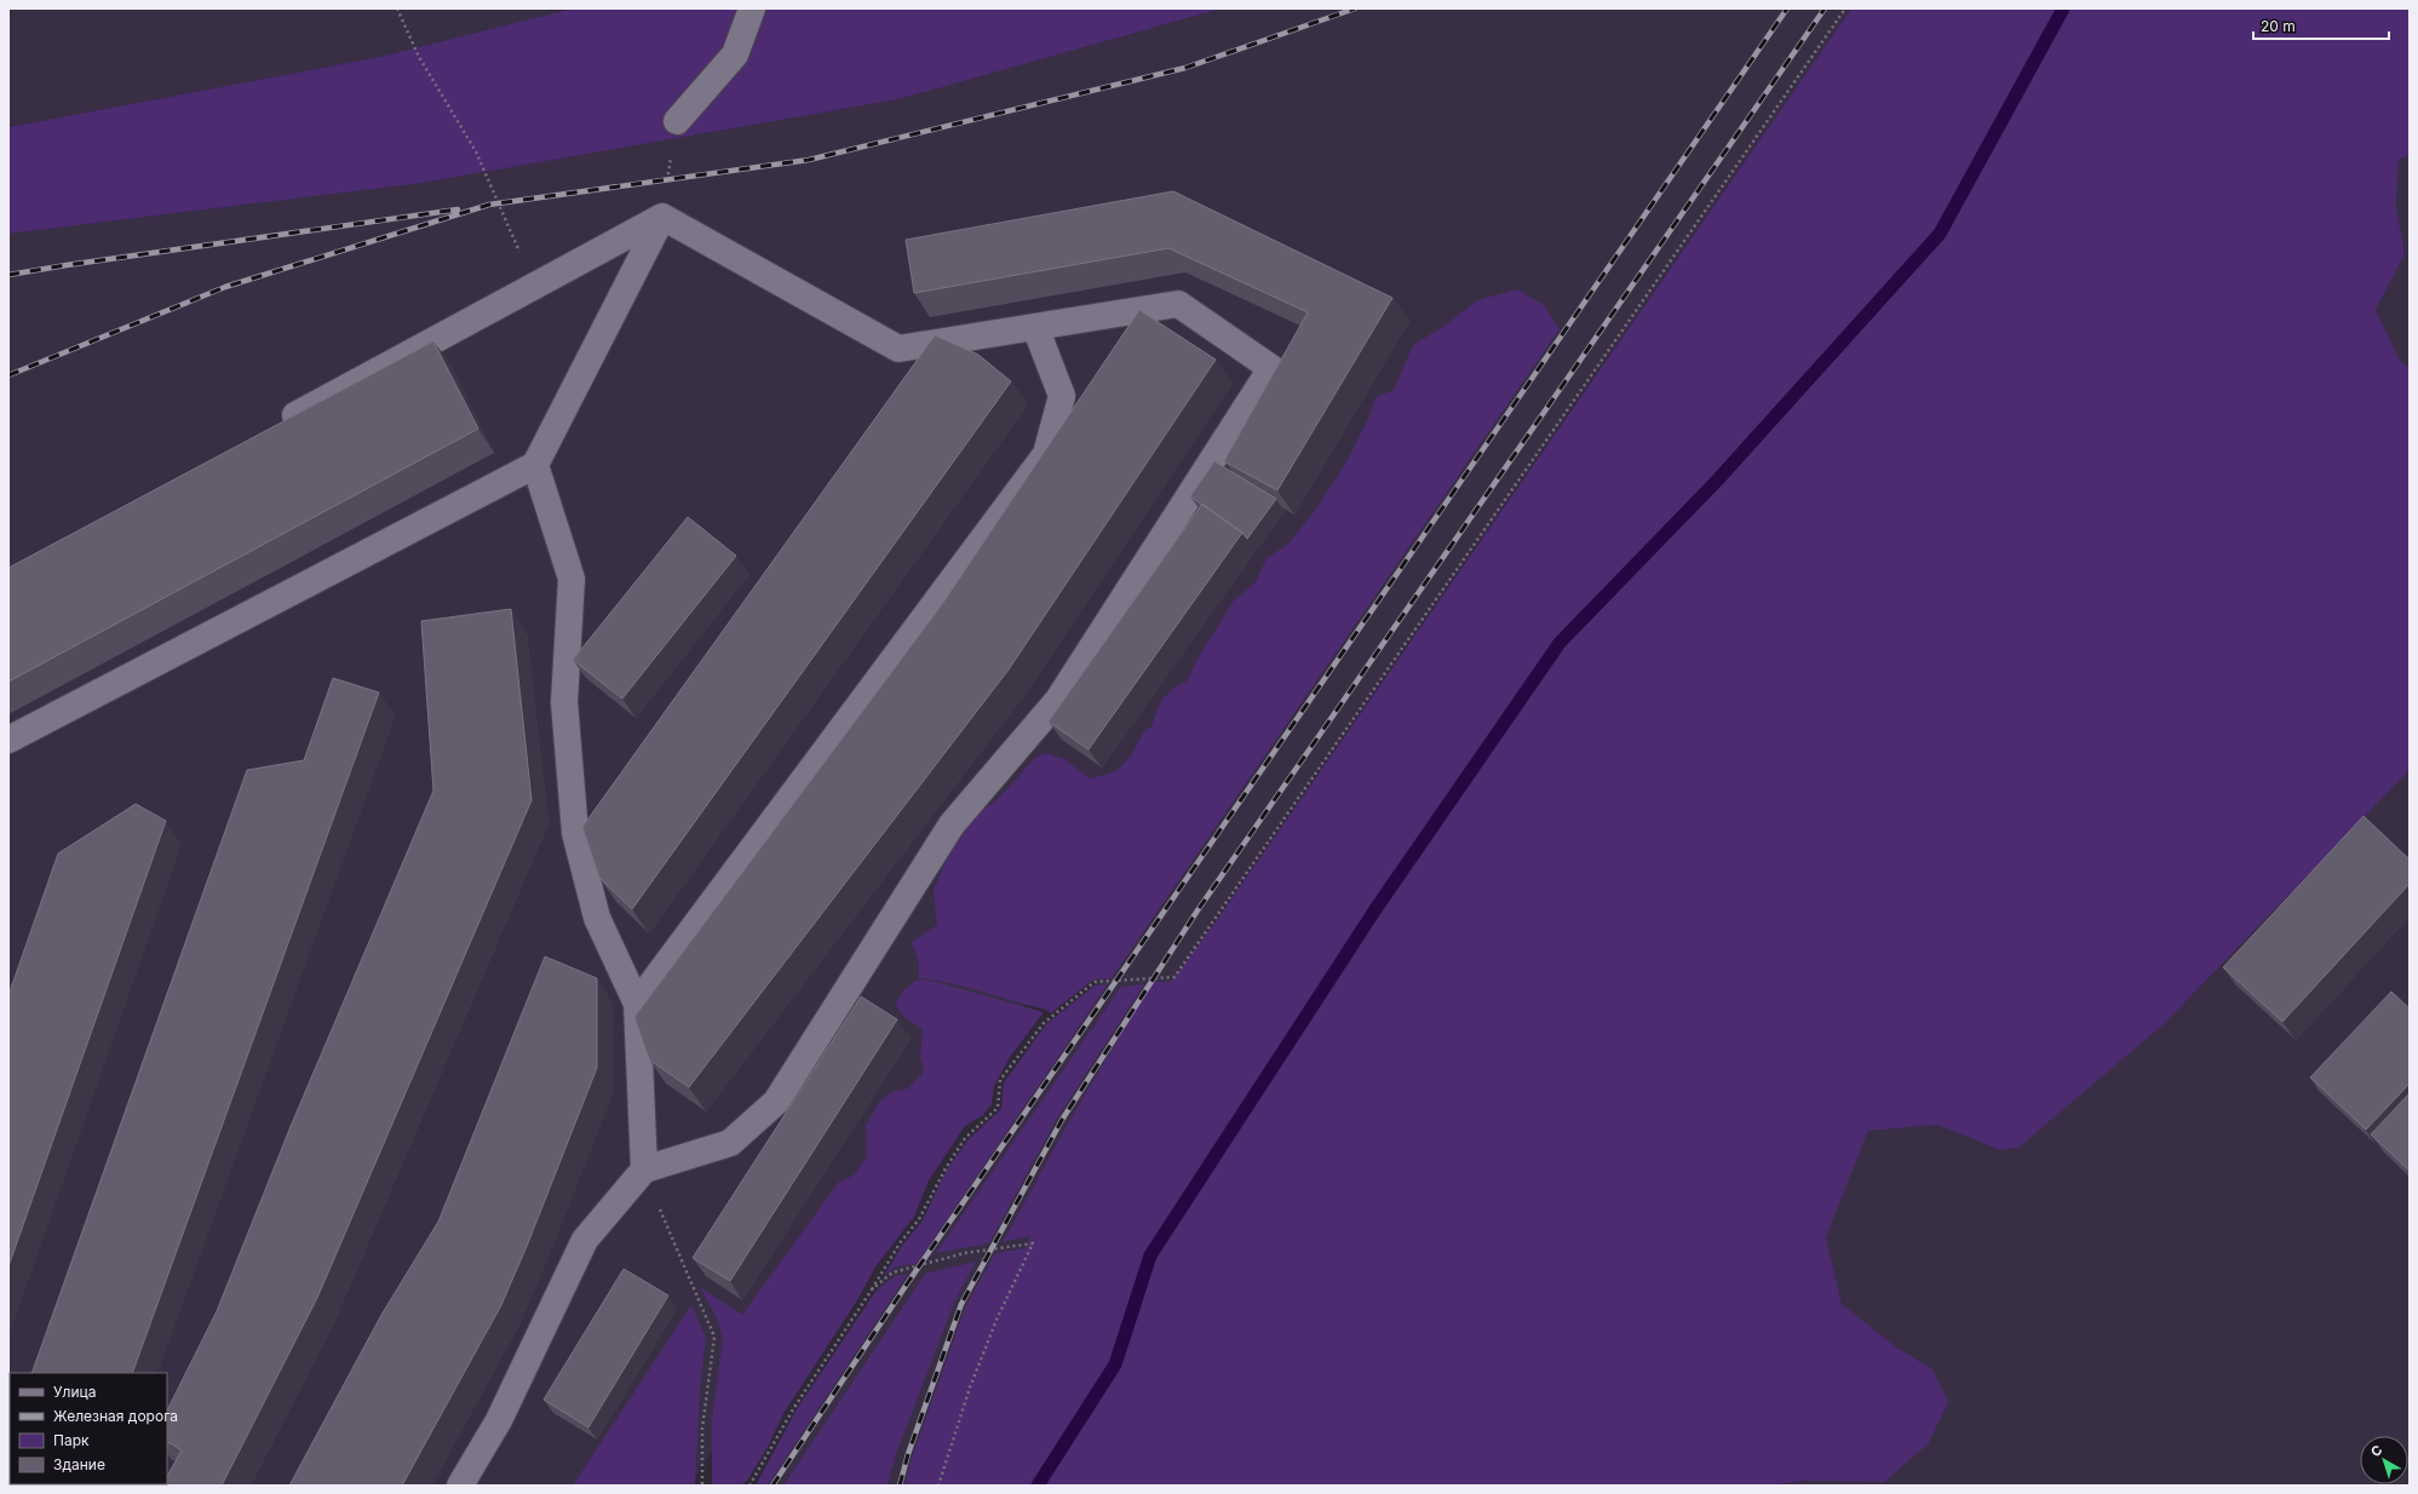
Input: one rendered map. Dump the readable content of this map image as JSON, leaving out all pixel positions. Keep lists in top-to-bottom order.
{
  "legend": [
    "Улица",
    "Железная дорога",
    "Парк",
    "Здание"
  ],
  "scale_bar": "20 m",
  "north": "top left"
}
